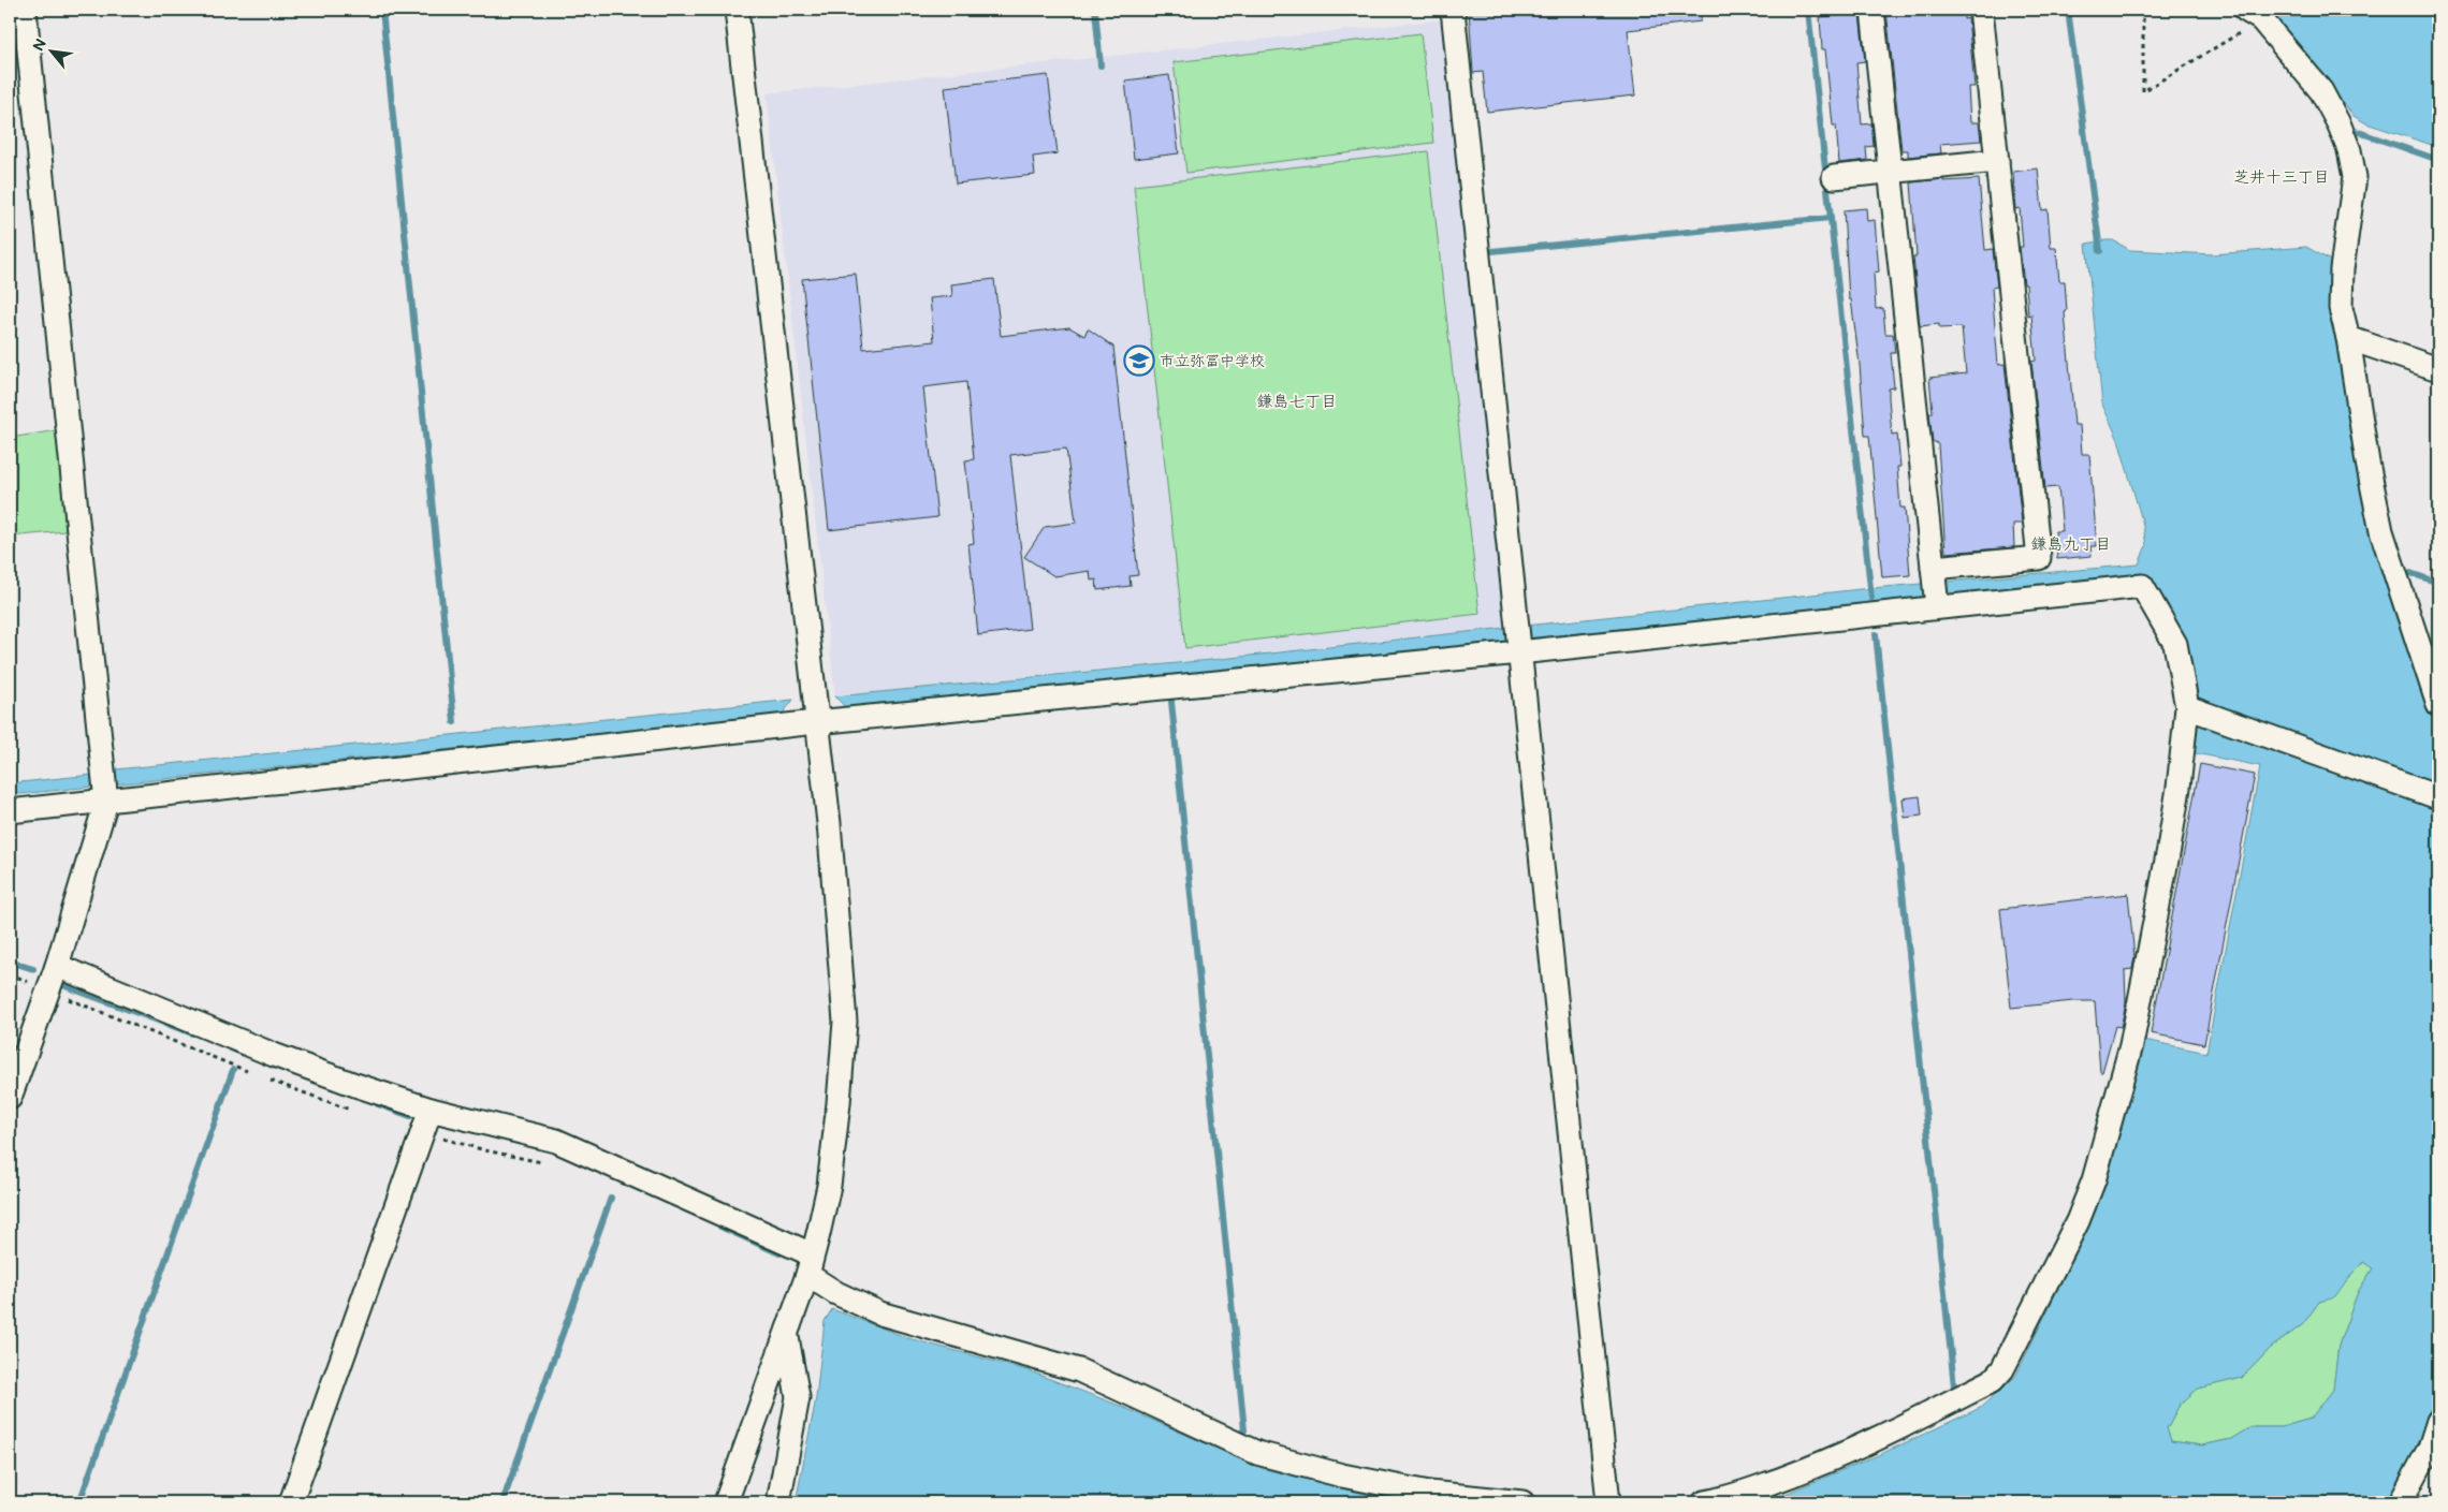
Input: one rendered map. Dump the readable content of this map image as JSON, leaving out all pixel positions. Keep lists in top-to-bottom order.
{
  "districts": ["芝井十三丁目", "鎌島七丁目", "鎌島九丁目"],
  "places": {
    "school or university": ["市立弥冨中学校"]
  },
  "north": "top left"
}
